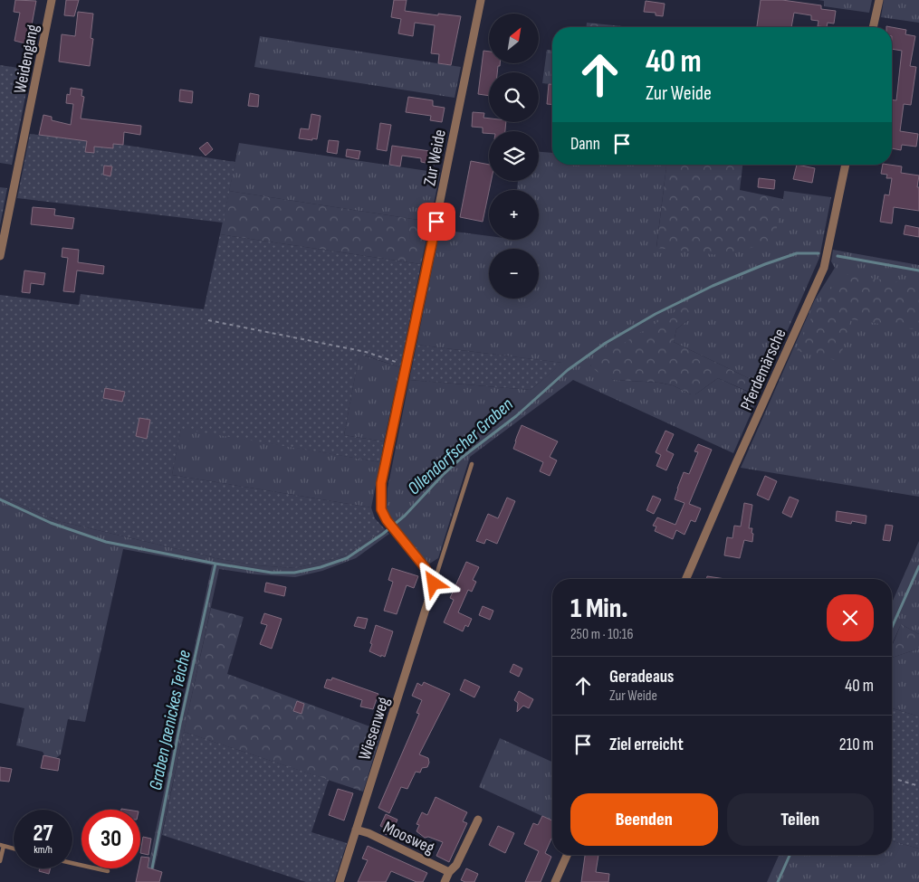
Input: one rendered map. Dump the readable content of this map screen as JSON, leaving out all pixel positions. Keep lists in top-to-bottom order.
{
  "streets": {
    "street": [
      "Weidengang",
      "Zur Weide",
      "Pferdemärsche",
      "Wiesenweg",
      "Moosweg"
    ]
  },
  "crossings": [
    ["Zur Weide", "Wiesenweg"],
    ["Wiesenweg", "Moosweg"]
  ],
  "water": ["Ollendorfscher Graben", "Graben Jaenickes Teiche"],
  "north": "top right",
  "page": {
    "map_buttons": ["+", "−"],
    "turn": ["40 m", "Zur Weide"],
    "then": "Dann",
    "heading": ["1 Min.", "250 m · 10:16"],
    "list": [
      {
        "name": "Geradeaus",
        "note": "Zur Weide",
        "value": "40 m"
      },
      {
        "name": "Ziel erreicht",
        "value": "210 m"
      }
    ],
    "buttons": ["Beenden", "Teilen"],
    "speed": "27 km/h",
    "limit": "30"
  }
}
